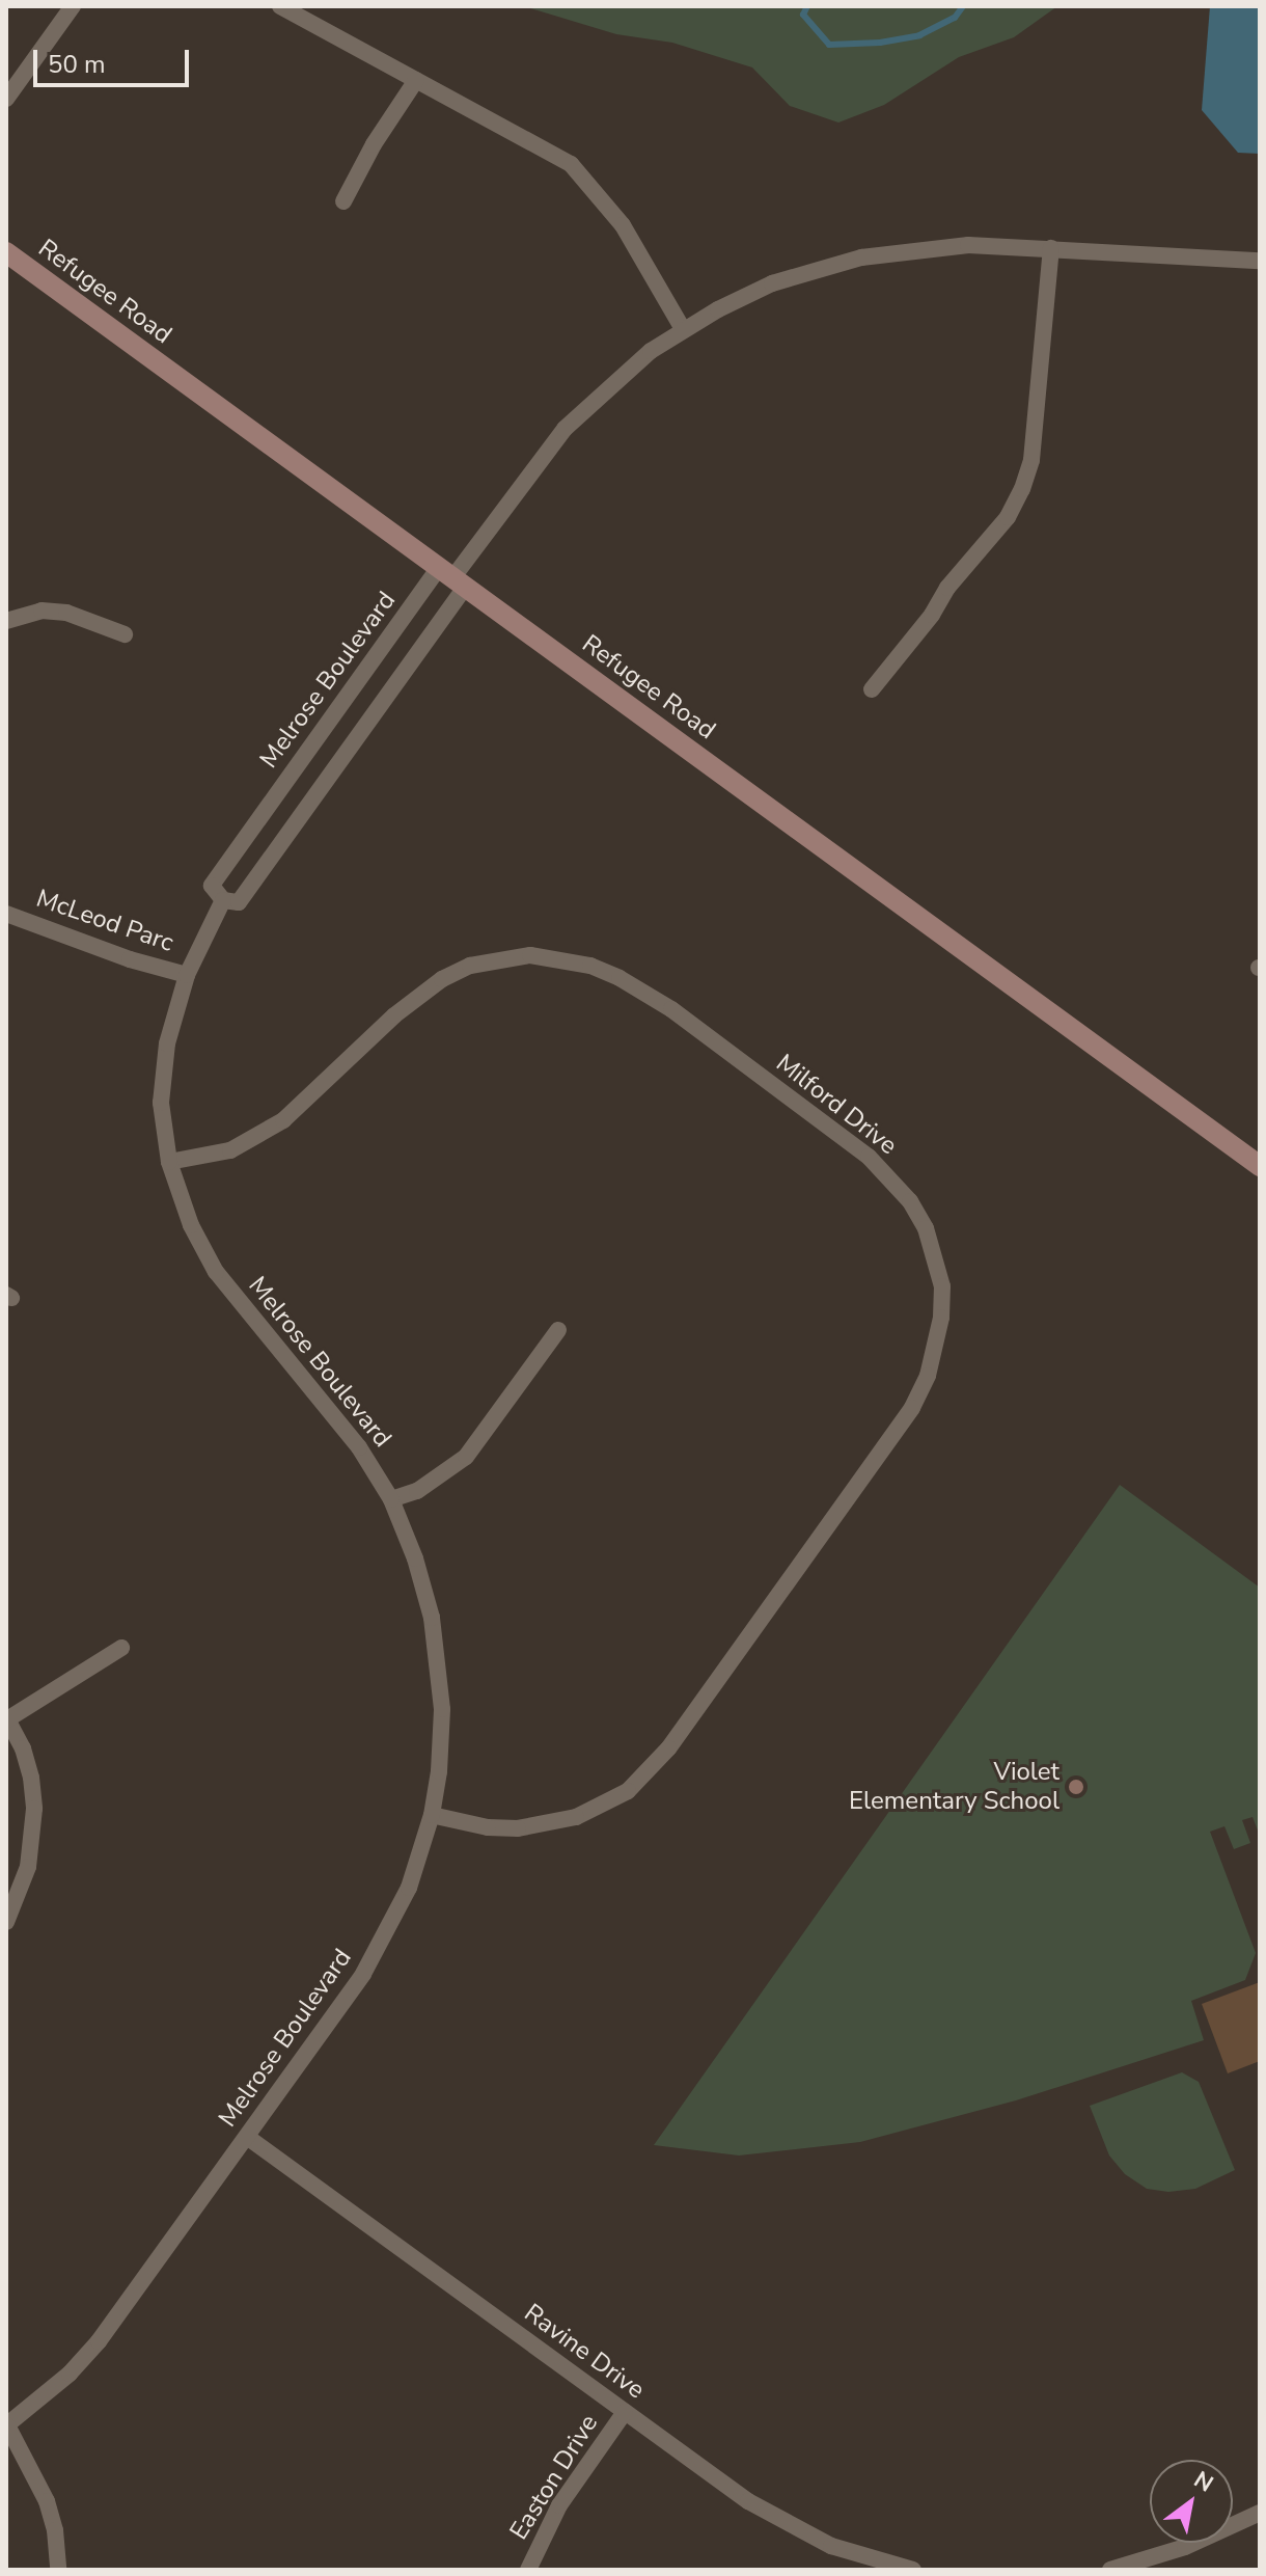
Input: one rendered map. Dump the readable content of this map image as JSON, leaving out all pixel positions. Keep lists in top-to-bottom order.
{
  "streets": {
    "main road": ["Refugee Road"],
    "street": [
      "Melrose Boulevard",
      "McLeod Parc",
      "Milford Drive",
      "Ravine Drive",
      "Easton Drive"
    ]
  },
  "crossings": [
    ["Refugee Road", "Melrose Boulevard"],
    ["Melrose Boulevard", "McLeod Parc"],
    ["Melrose Boulevard", "Milford Drive"],
    ["Melrose Boulevard", "Ravine Drive"],
    ["Ravine Drive", "Easton Drive"]
  ],
  "places": ["Violet Elementary School"],
  "scale_bar": "50 m",
  "north": "top right"
}
